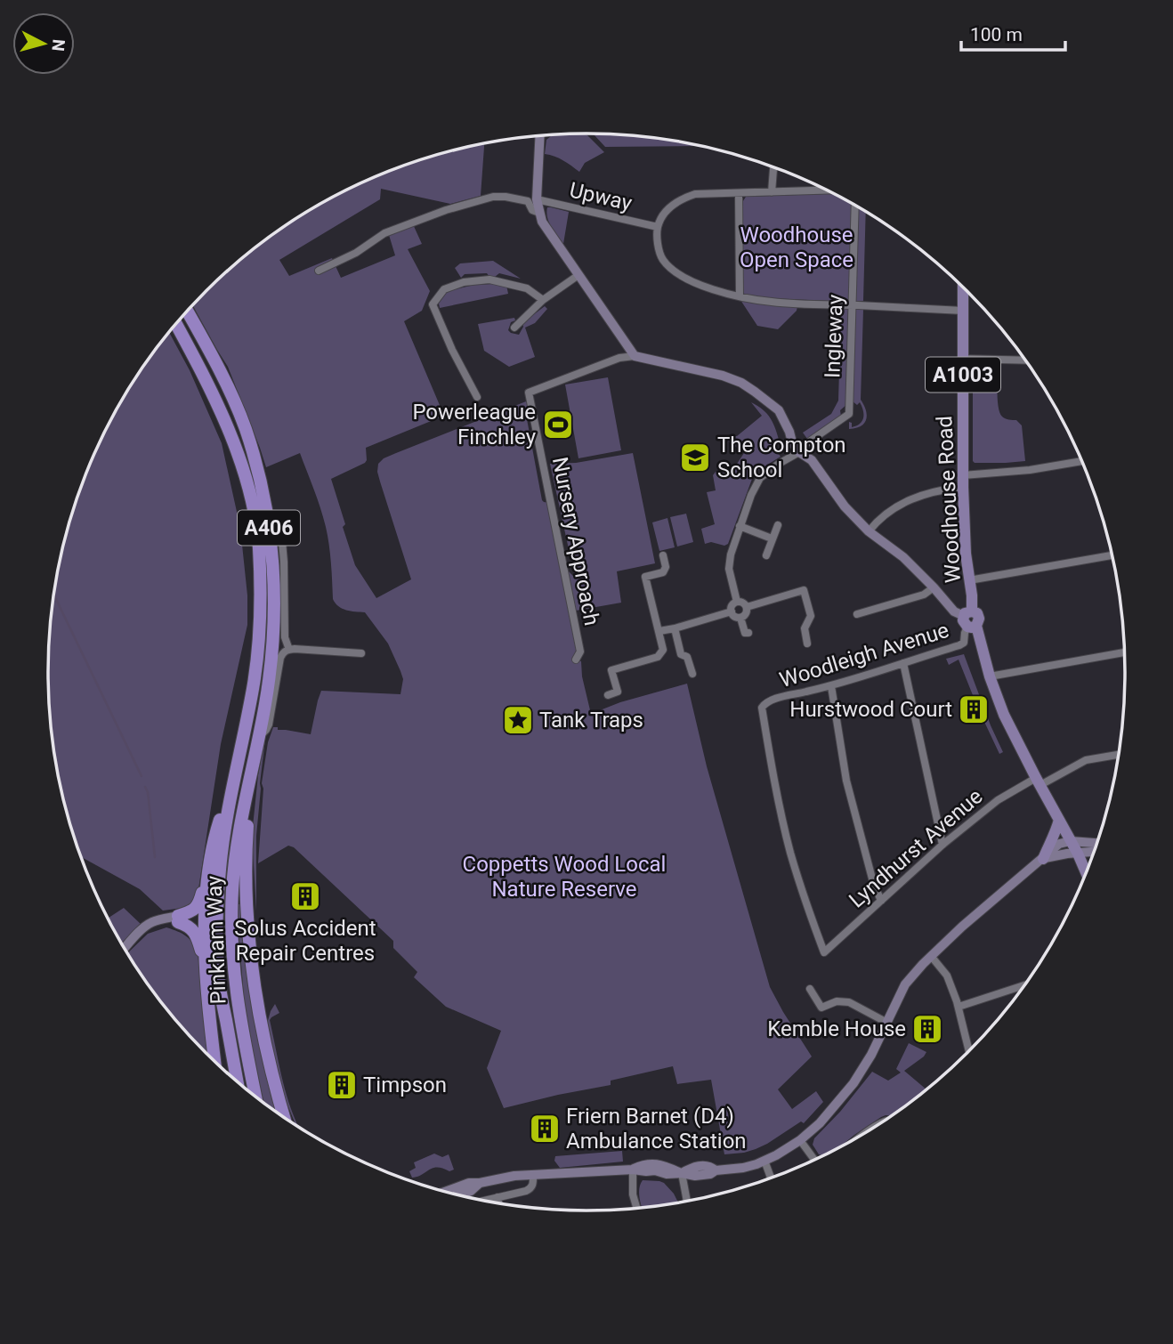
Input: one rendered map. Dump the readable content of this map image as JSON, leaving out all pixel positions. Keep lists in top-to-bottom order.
{
  "streets": {
    "highway": ["A406", "Pinkham Way"],
    "main road": ["A1003", "Woodhouse Road"],
    "street": [
      "Upway",
      "Ingleway",
      "Nursery Approach",
      "Woodleigh Avenue",
      "Lyndhurst Avenue"
    ]
  },
  "crossings": [
    ["A1003", "Woodhouse Road"],
    ["Woodhouse Road", "Woodleigh Avenue"],
    ["Woodhouse Road", "Lyndhurst Avenue"],
    ["A406", "Pinkham Way"],
    ["Woodleigh Avenue", "Lyndhurst Avenue"]
  ],
  "parks": ["Woodhouse Open Space", "Coppetts Wood Local Nature Reserve"],
  "places": {
    "sports": ["Powerleague Finchley"],
    "school or university": ["The Compton School"],
    "building": [
      "Hurstwood Court",
      "Solus Accident Repair Centres",
      "Kemble House",
      "Timpson",
      "Friern Barnet (D4) Ambulance Station"
    ],
    "place": ["Tank Traps"]
  },
  "scale_bar": "100 m",
  "north": "right"
}
